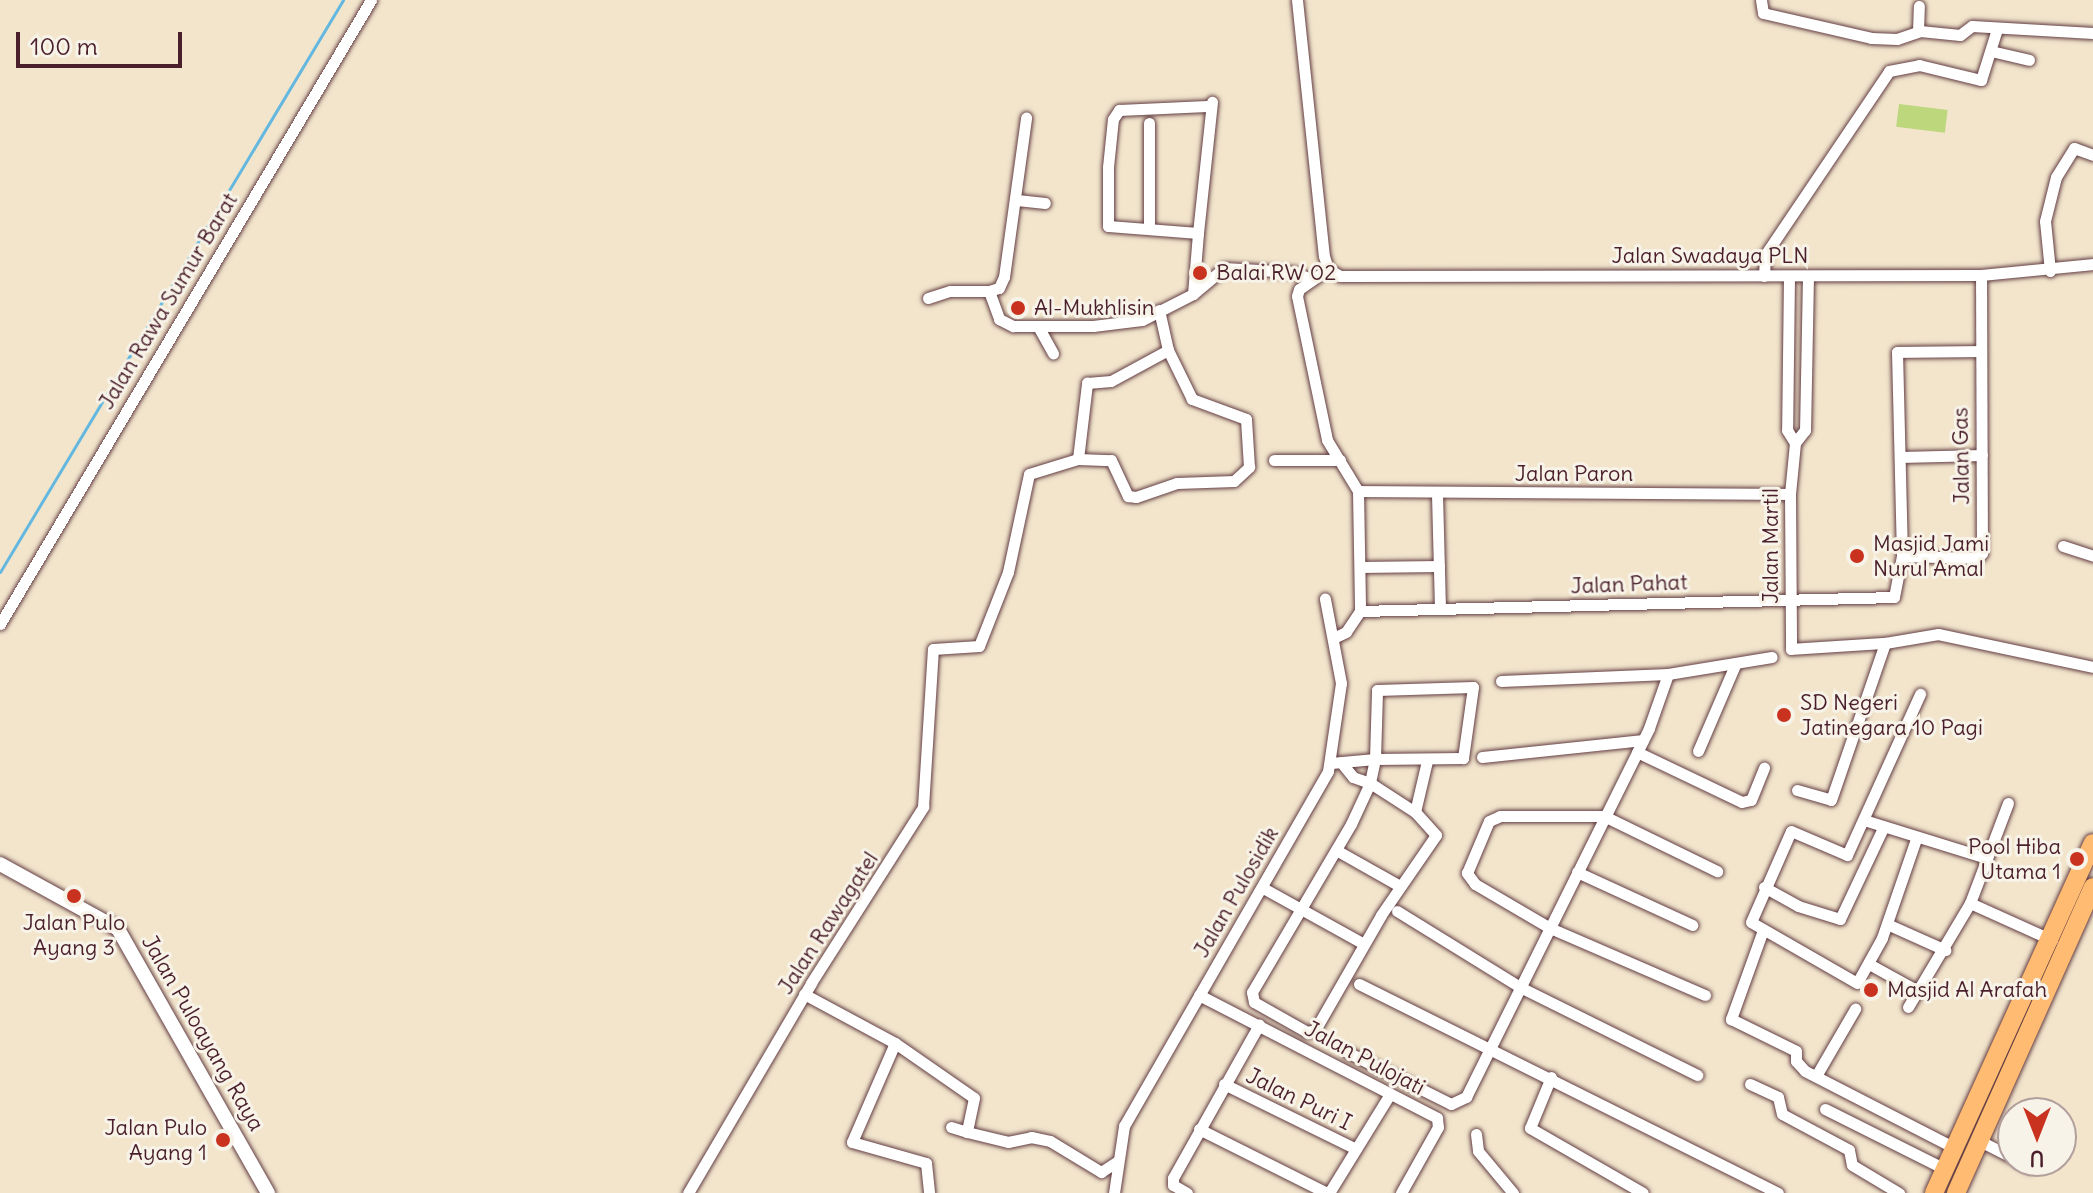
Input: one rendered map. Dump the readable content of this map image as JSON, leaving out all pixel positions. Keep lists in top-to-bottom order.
{
  "streets": {
    "street": [
      "Jalan Swadaya PLN",
      "Jalan Rawa Sumur Barat",
      "Jalan Gas",
      "Jalan Paron",
      "Jalan Martil",
      "Jalan Pahat",
      "Jalan Pulosidik",
      "Jalan Rawagatel",
      "Jalan Puloayang Raya",
      "Jalan Pulojati",
      "Jalan Puri I"
    ]
  },
  "crossings": [
    ["Jalan Swadaya PLN", "Jalan Gas"],
    ["Jalan Swadaya PLN", "Jalan Martil"],
    ["Jalan Gas", "Jalan Pahat"],
    ["Jalan Paron", "Jalan Martil"],
    ["Jalan Martil", "Jalan Pahat"],
    ["Jalan Pulosidik", "Jalan Pulojati"],
    ["Jalan Pulojati", "Jalan Puri I"]
  ],
  "places": [
    "Balai RW 02",
    "Al-Mukhlisin",
    "Masjid Jami Nurul Amal",
    "SD Negeri Jatinegara 10 Pagi",
    "Pool Hiba Utama 1",
    "Jalan Pulo Ayang 3",
    "Masjid Al Arafah",
    "Jalan Pulo Ayang 1"
  ],
  "scale_bar": "100 m",
  "north": "bottom"
}
